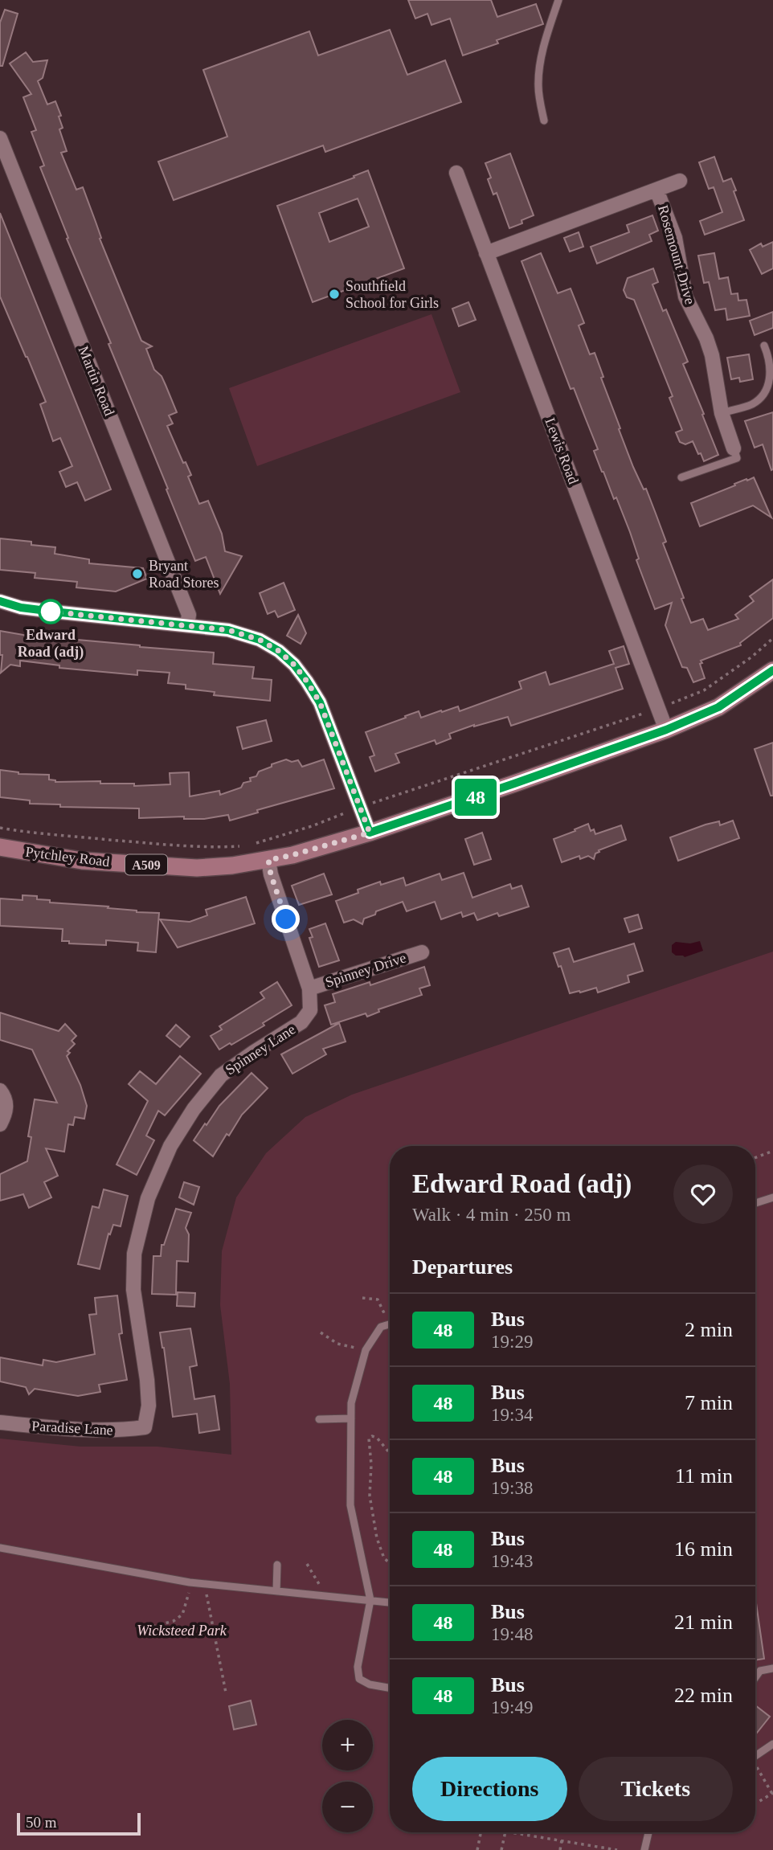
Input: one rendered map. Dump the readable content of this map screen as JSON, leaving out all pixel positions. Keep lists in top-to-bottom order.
{
  "streets": {
    "main road": ["Pytchley Road", "A509"],
    "street": [
      "Rosemount Drive",
      "Martin Road",
      "Lewis Road",
      "Spinney Drive",
      "Spinney Lane",
      "Paradise Lane"
    ]
  },
  "crossings": [
    ["Rosemount Drive", "Lewis Road"],
    ["Lewis Road", "Pytchley Road"],
    ["Pytchley Road", "Spinney Lane"],
    ["Spinney Drive", "Spinney Lane"],
    ["Spinney Lane", "Paradise Lane"]
  ],
  "parks": ["Wicksteed Park"],
  "places": ["Southfield School for Girls", "Bryant Road Stores", "Edward Road (adj)"],
  "lines": ["bus line 48"],
  "scale_bar": "50 m",
  "page": {
    "on_map": "48",
    "heading": [
      ["Edward Road (adj)", "Walk · 4 min · 250 m"],
      "Departures"
    ],
    "list": [
      {
        "mark": "48",
        "name": "Bus",
        "note": "19:29",
        "value": "2 min"
      },
      {
        "mark": "48",
        "name": "Bus",
        "note": "19:34",
        "value": "7 min"
      },
      {
        "mark": "48",
        "name": "Bus",
        "note": "19:38",
        "value": "11 min"
      },
      {
        "mark": "48",
        "name": "Bus",
        "note": "19:43",
        "value": "16 min"
      },
      {
        "mark": "48",
        "name": "Bus",
        "note": "19:48",
        "value": "21 min"
      },
      {
        "mark": "48",
        "name": "Bus",
        "note": "19:49",
        "value": "22 min"
      }
    ],
    "map_buttons": ["+", "−"],
    "buttons": ["Directions", "Tickets"],
    "scale": "50 m"
  }
}
